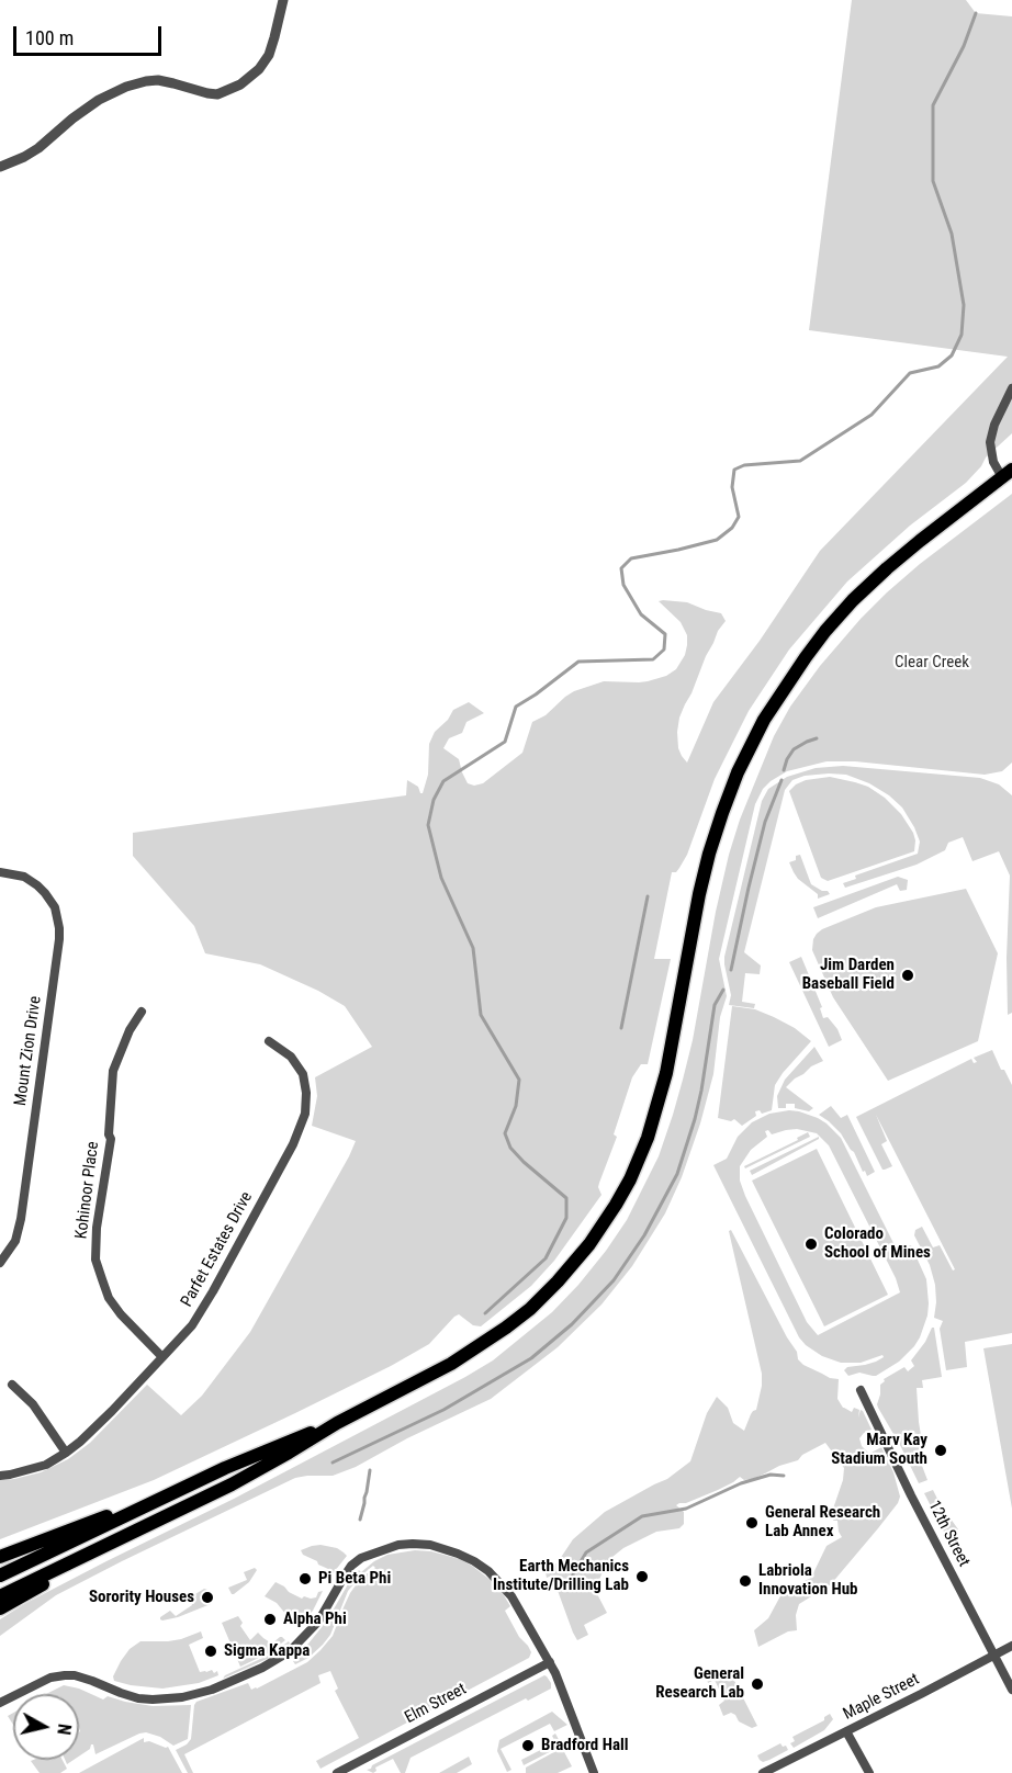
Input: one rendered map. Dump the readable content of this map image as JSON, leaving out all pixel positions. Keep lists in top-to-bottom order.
{
  "streets": {
    "street": [
      "Mount Zion Drive",
      "Kohinoor Place",
      "Parfet Estates Drive",
      "12th Street",
      "Maple Street",
      "Elm Street"
    ]
  },
  "crossings": [
    ["Kohinoor Place", "Parfet Estates Drive"],
    ["12th Street", "Maple Street"]
  ],
  "parks": ["Clear Creek"],
  "places": [
    "Jim Darden Baseball Field",
    "Colorado School of Mines",
    "Marv Kay Stadium South",
    "General Research Lab Annex",
    "Earth Mechanics Institute/Drilling Lab",
    "Pi Beta Phi",
    "Labriola Innovation Hub",
    "Sorority Houses",
    "Alpha Phi",
    "Sigma Kappa",
    "General Research Lab",
    "Bradford Hall"
  ],
  "scale_bar": "100 m",
  "north": "right"
}
